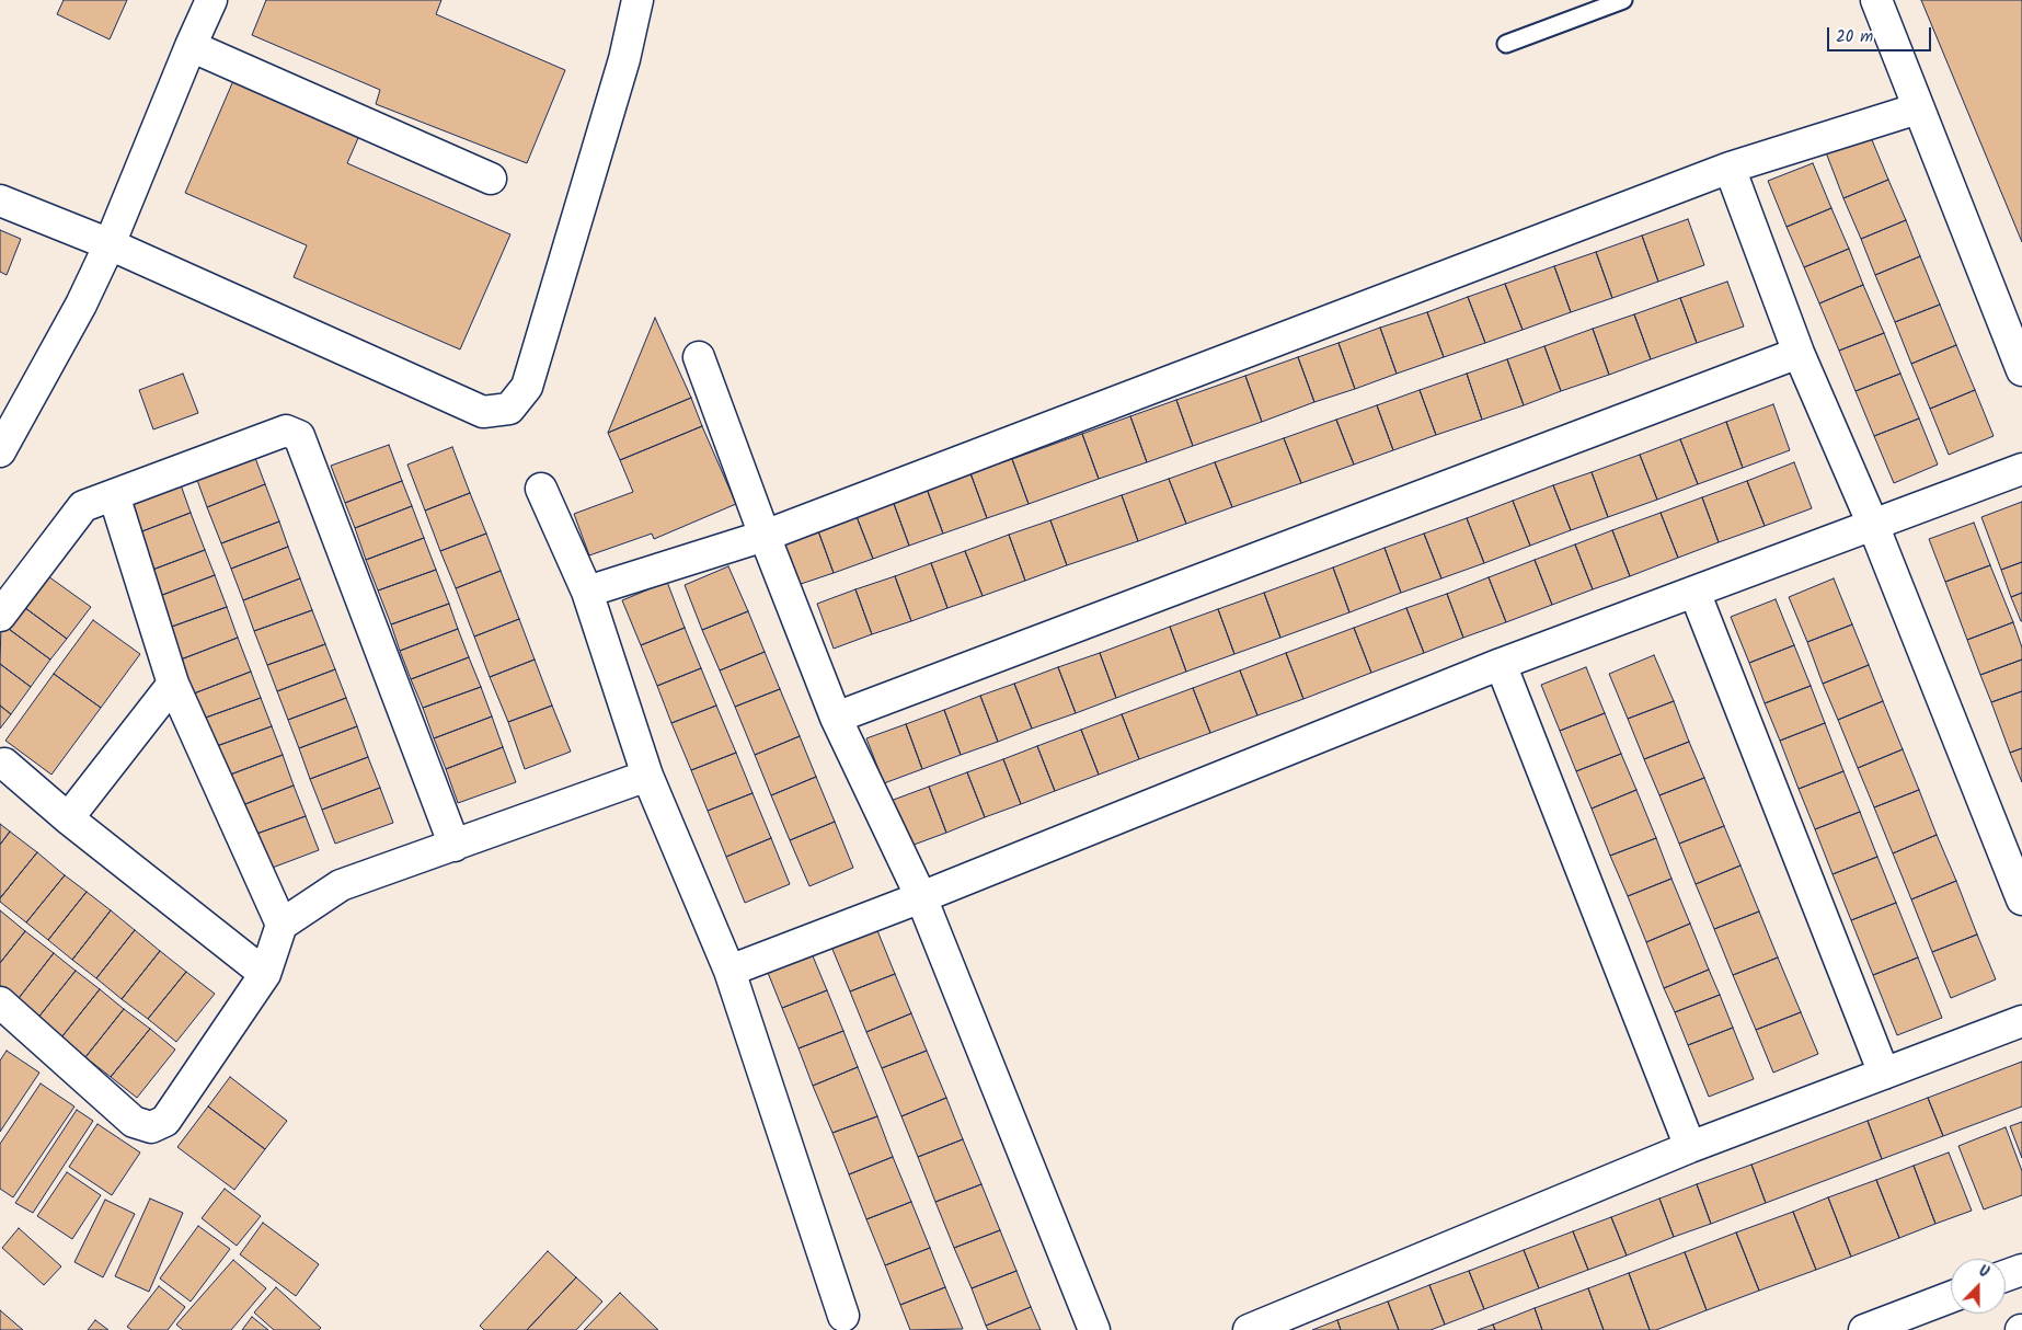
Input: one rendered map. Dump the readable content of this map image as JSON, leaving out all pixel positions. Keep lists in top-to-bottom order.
{
  "scale_bar": "20 m",
  "north": "top"
}
